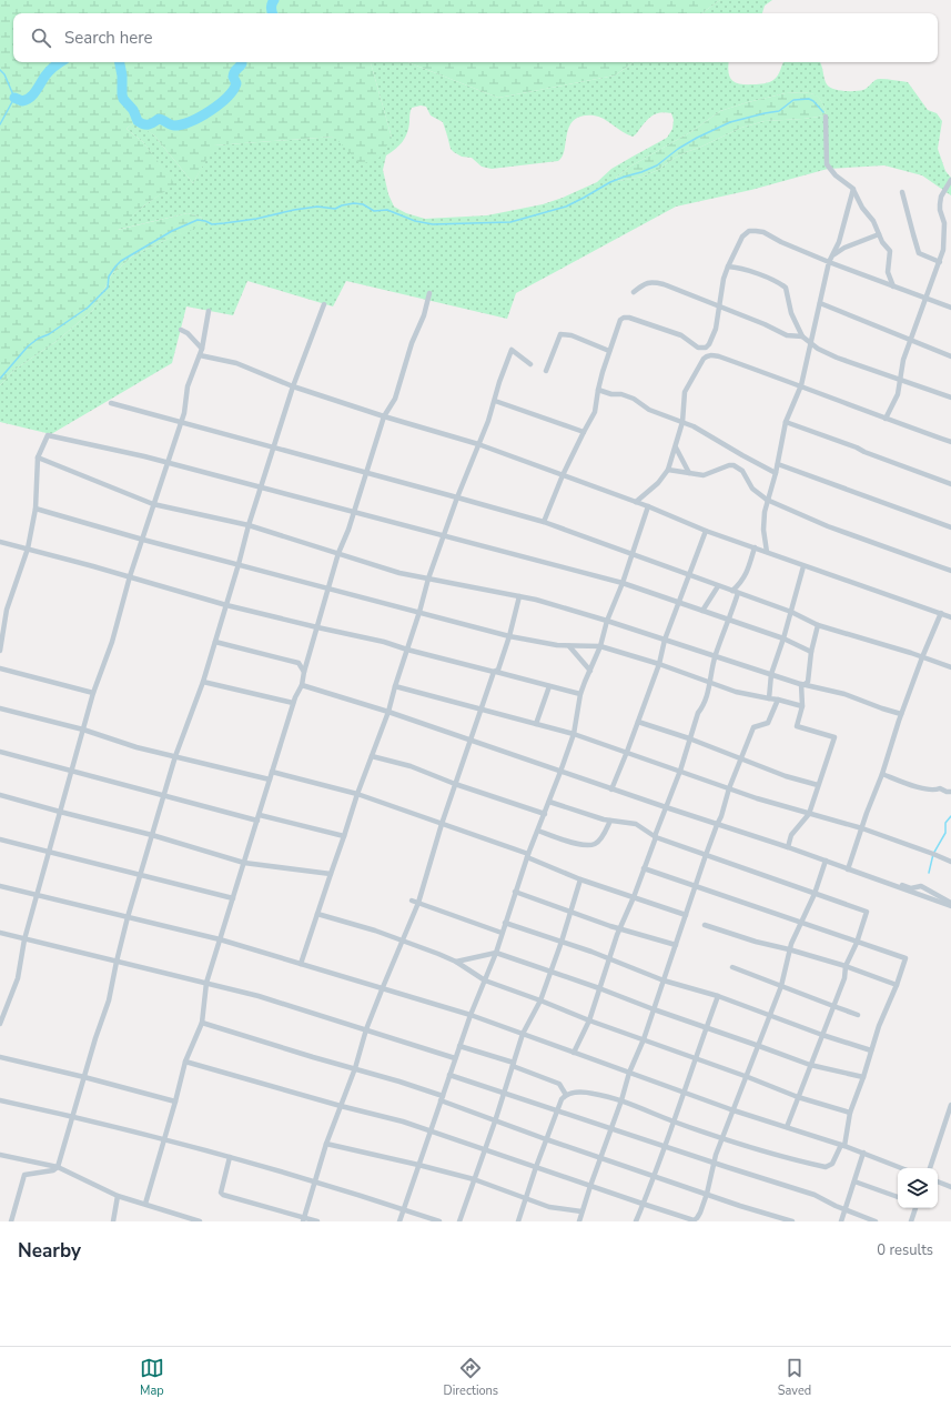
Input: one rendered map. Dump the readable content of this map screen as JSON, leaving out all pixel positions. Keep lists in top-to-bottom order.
{
  "page": {
    "search": "Search here",
    "heading": ["Nearby", "0 results"],
    "nav": ["Map", "Directions", "Saved"]
  }
}
